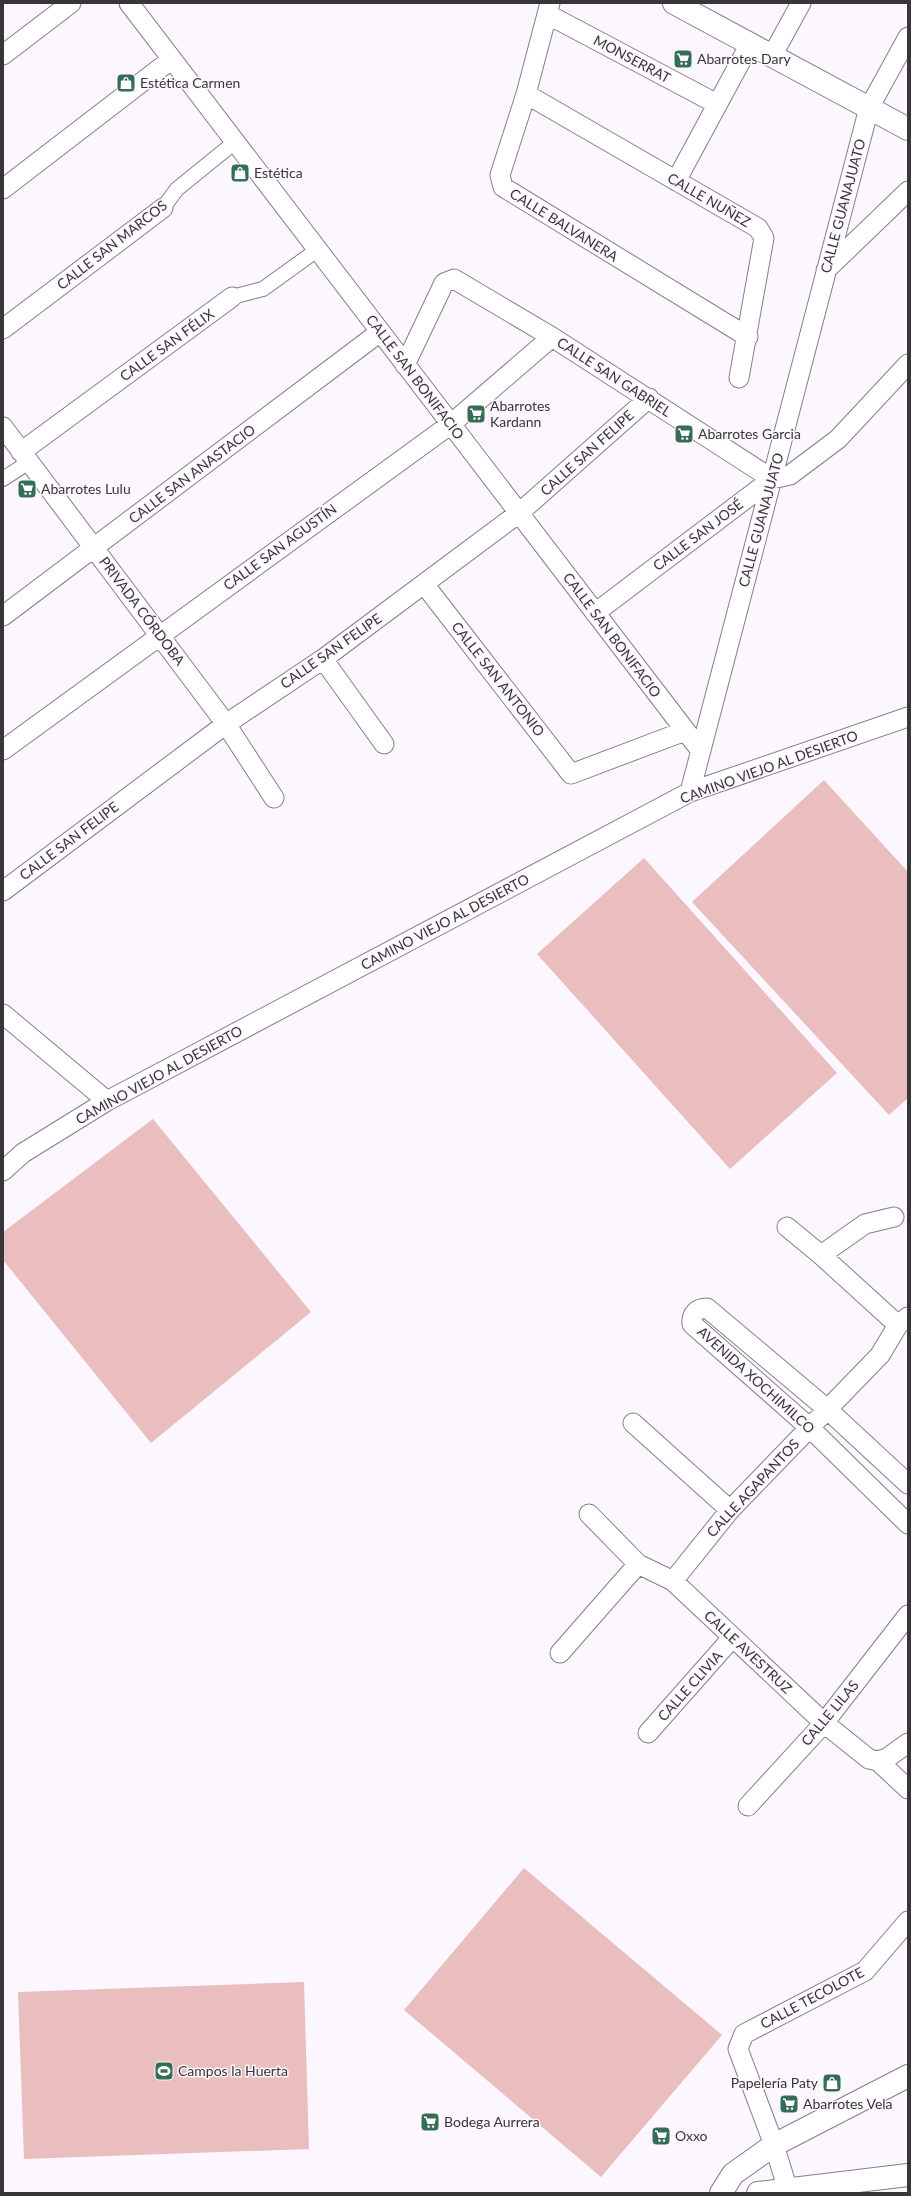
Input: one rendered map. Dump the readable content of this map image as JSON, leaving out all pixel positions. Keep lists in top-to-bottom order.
{
  "streets": {
    "street": [
      "MONSERRAT",
      "CALLE NUÑEZ",
      "CALLE GUANAJUATO",
      "CALLE BALVANERA",
      "CALLE SAN MARCOS",
      "CALLE SAN FÉLIX",
      "CALLE SAN BONIFACIO",
      "CALLE SAN GABRIEL",
      "CALLE SAN FELIPE",
      "CALLE SAN ANASTACIO",
      "CALLE SAN JOSÉ",
      "CALLE SAN AGUSTÍN",
      "PRIVADA CÓRDOBA",
      "CALLE SAN ANTONIO",
      "CAMINO VIEJO AL DESIERTO",
      "AVENIDA XOCHIMILCO",
      "CALLE AGAPANTOS",
      "CALLE AVESTRUZ",
      "CALLE CLIVIA",
      "CALLE LILAS",
      "CALLE TECOLOTE"
    ]
  },
  "crossings": [
    ["MONSERRAT", "CALLE BALVANERA"],
    ["CALLE NUÑEZ", "CALLE BALVANERA"],
    ["CALLE GUANAJUATO", "CALLE SAN BONIFACIO"],
    ["CALLE GUANAJUATO", "CALLE SAN GABRIEL"],
    ["CALLE GUANAJUATO", "CALLE SAN JOSÉ"],
    ["CALLE GUANAJUATO", "CAMINO VIEJO AL DESIERTO"],
    ["CALLE SAN MARCOS", "CALLE SAN BONIFACIO"],
    ["CALLE SAN FÉLIX", "CALLE SAN BONIFACIO"],
    ["CALLE SAN FÉLIX", "PRIVADA CÓRDOBA"],
    ["CALLE SAN BONIFACIO", "CALLE SAN GABRIEL"],
    ["CALLE SAN BONIFACIO", "CALLE SAN FELIPE"],
    ["CALLE SAN BONIFACIO", "CALLE SAN ANASTACIO"],
    ["CALLE SAN BONIFACIO", "CALLE SAN JOSÉ"],
    ["CALLE SAN BONIFACIO", "CALLE SAN AGUSTÍN"],
    ["CALLE SAN BONIFACIO", "CALLE SAN ANTONIO"],
    ["CALLE SAN GABRIEL", "CALLE SAN FELIPE"],
    ["CALLE SAN GABRIEL", "CALLE SAN JOSÉ"],
    ["CALLE SAN GABRIEL", "CALLE SAN AGUSTÍN"],
    ["CALLE SAN FELIPE", "PRIVADA CÓRDOBA"],
    ["CALLE SAN FELIPE", "CALLE SAN ANTONIO"],
    ["CALLE SAN ANASTACIO", "PRIVADA CÓRDOBA"],
    ["CALLE SAN AGUSTÍN", "PRIVADA CÓRDOBA"],
    ["AVENIDA XOCHIMILCO", "CALLE AGAPANTOS"],
    ["CALLE AGAPANTOS", "CALLE AVESTRUZ"],
    ["CALLE AVESTRUZ", "CALLE CLIVIA"],
    ["CALLE AVESTRUZ", "CALLE LILAS"]
  ],
  "places": {
    "supermarket": [
      "Abarrotes Dary",
      "Abarrotes Kardann",
      "Abarrotes Garcia",
      "Abarrotes Lulu",
      "Abarrotes Vela",
      "Bodega Aurrera",
      "Oxxo"
    ],
    "shop": ["Estética Carmen", "Estética", "Papelería Paty"],
    "sports": ["Campos la Huerta"]
  }
}
